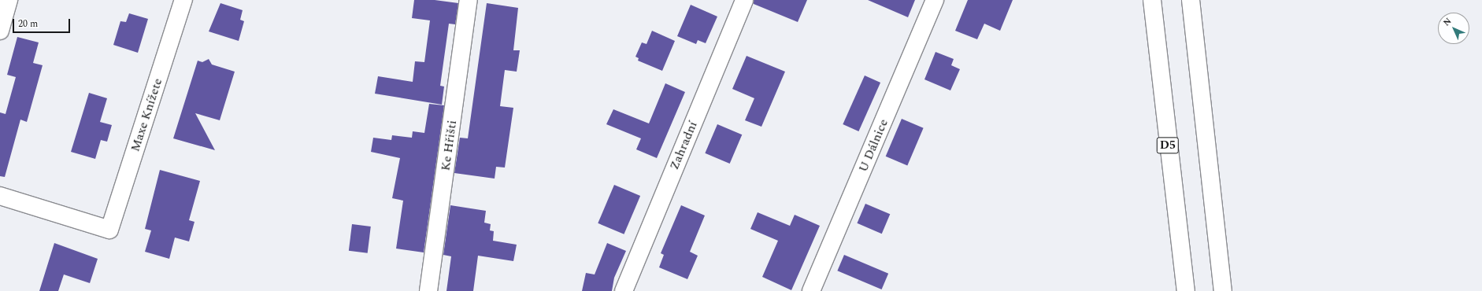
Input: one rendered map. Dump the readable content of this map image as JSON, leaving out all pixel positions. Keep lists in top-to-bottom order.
{
  "streets": {
    "main road": [
      "Maxe Knížete",
      "Ke Hřišti",
      "Zahradní",
      "U Dálnice",
      "D5"
    ]
  },
  "scale_bar": "20 m",
  "north": "top left"
}
